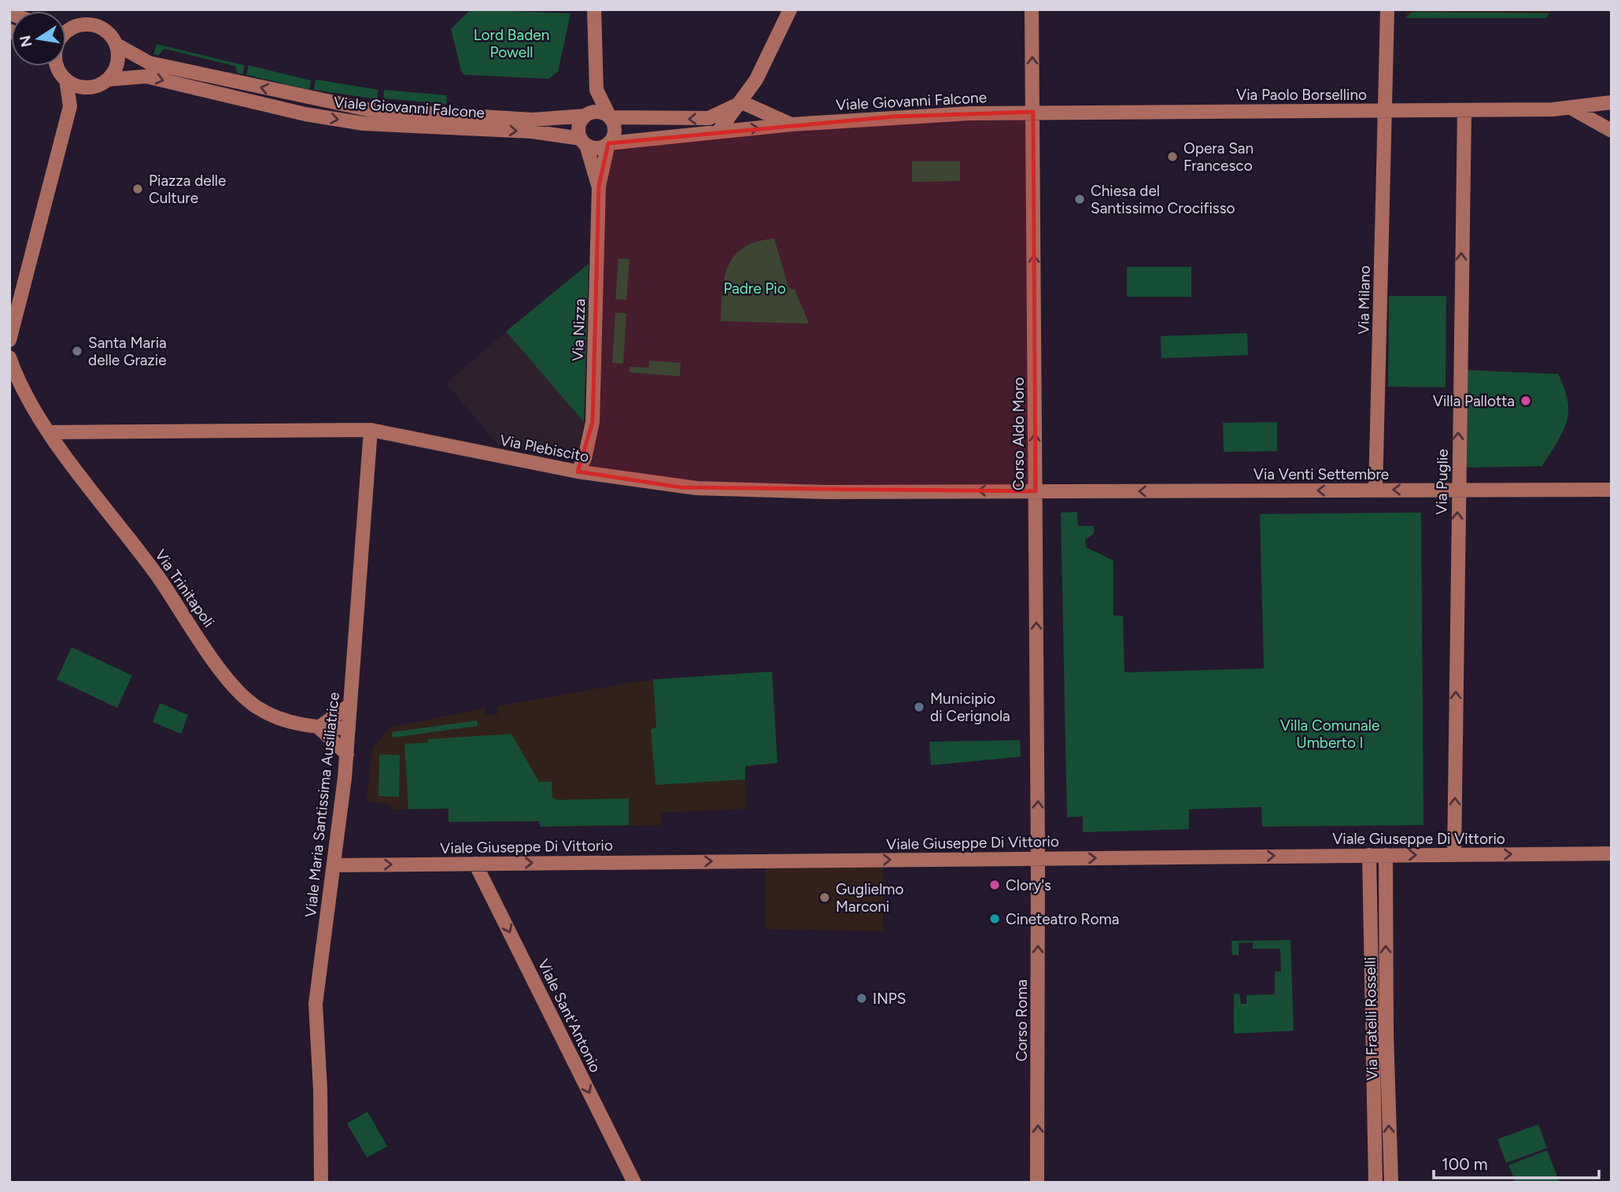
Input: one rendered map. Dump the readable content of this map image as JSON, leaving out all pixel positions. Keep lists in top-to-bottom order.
{
  "streets": {
    "street": [
      "Via Paolo Borsellino",
      "Viale Giovanni Falcone",
      "Via Milano",
      "Via Nizza",
      "Corso Aldo Moro",
      "Via Plebiscito",
      "Via Venti Settembre",
      "Via Puglie",
      "Via Trinitapoli",
      "Viale Maria Santissima Ausiliatrice",
      "Viale Giuseppe Di Vittorio",
      "Viale Sant'Antonio",
      "Via Fratelli Rosselli",
      "Corso Roma"
    ]
  },
  "crossings": [
    ["Via Paolo Borsellino", "Viale Giovanni Falcone"],
    ["Via Paolo Borsellino", "Via Milano"],
    ["Via Paolo Borsellino", "Corso Aldo Moro"],
    ["Via Paolo Borsellino", "Via Puglie"],
    ["Viale Giovanni Falcone", "Via Nizza"],
    ["Viale Giovanni Falcone", "Corso Aldo Moro"],
    ["Via Milano", "Via Venti Settembre"],
    ["Via Nizza", "Via Plebiscito"],
    ["Corso Aldo Moro", "Via Plebiscito"],
    ["Corso Aldo Moro", "Via Venti Settembre"],
    ["Corso Aldo Moro", "Viale Giuseppe Di Vittorio"],
    ["Corso Aldo Moro", "Corso Roma"],
    ["Via Plebiscito", "Via Venti Settembre"],
    ["Via Plebiscito", "Via Trinitapoli"],
    ["Via Plebiscito", "Viale Maria Santissima Ausiliatrice"],
    ["Via Venti Settembre", "Via Puglie"],
    ["Via Puglie", "Viale Giuseppe Di Vittorio"],
    ["Via Trinitapoli", "Viale Maria Santissima Ausiliatrice"],
    ["Viale Maria Santissima Ausiliatrice", "Viale Giuseppe Di Vittorio"],
    ["Viale Giuseppe Di Vittorio", "Viale Sant'Antonio"],
    ["Viale Giuseppe Di Vittorio", "Via Fratelli Rosselli"],
    ["Viale Giuseppe Di Vittorio", "Corso Roma"]
  ],
  "one_way": [
    "Corso Aldo Moro",
    "Via Plebiscito",
    "Via Venti Settembre",
    "Via Puglie",
    "Viale Giuseppe Di Vittorio",
    "Viale Sant'Antonio",
    "Corso Roma"
  ],
  "parks": ["Lord Baden Powell", "Padre Pio", "Villa Comunale Umberto I"],
  "places": [
    "Opera San Francesco",
    "Piazza delle Culture",
    "Chiesa del Santissimo Crocifisso",
    "Santa Maria delle Grazie",
    "Villa Pallotta",
    "Municipio di Cerignola",
    "Clory's",
    "Guglielmo Marconi",
    "Cineteatro Roma",
    "INPS"
  ],
  "scale_bar": "100 m",
  "north": "left"
}
